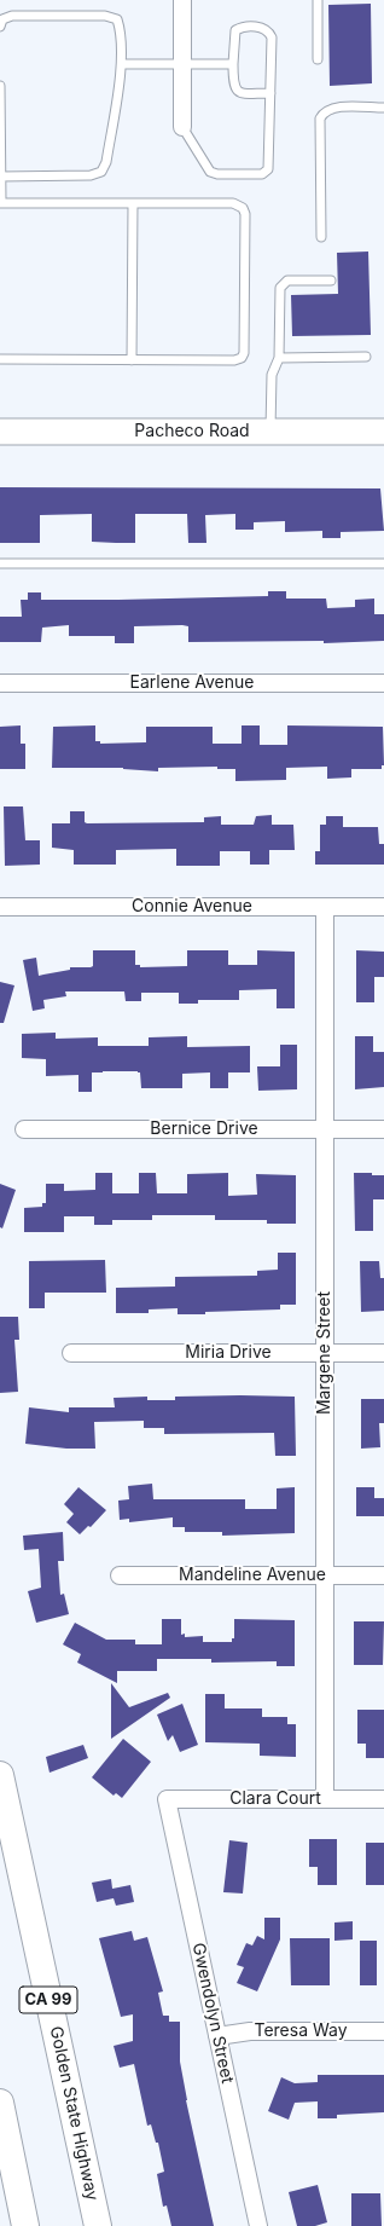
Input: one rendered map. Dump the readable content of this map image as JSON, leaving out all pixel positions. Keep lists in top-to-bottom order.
{
  "streets": {
    "highway": ["CA 99", "Golden State Highway"],
    "street": [
      "Pacheco Road",
      "Earlene Avenue",
      "Connie Avenue",
      "Bernice Drive",
      "Miria Drive",
      "Margene Street",
      "Mandeline Avenue",
      "Clara Court",
      "Gwendolyn Street",
      "Teresa Way"
    ]
  },
  "crossings": [
    ["Connie Avenue", "Margene Street"],
    ["Bernice Drive", "Margene Street"],
    ["Miria Drive", "Margene Street"],
    ["Margene Street", "Mandeline Avenue"],
    ["Margene Street", "Clara Court"],
    ["Clara Court", "Gwendolyn Street"],
    ["Gwendolyn Street", "Teresa Way"]
  ]
}
